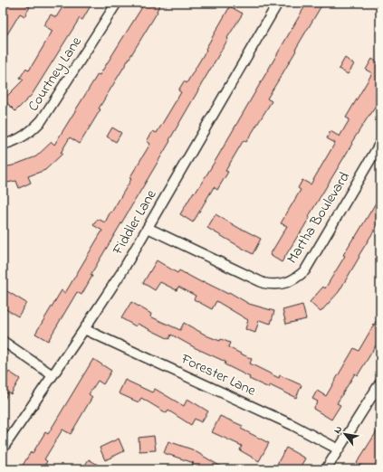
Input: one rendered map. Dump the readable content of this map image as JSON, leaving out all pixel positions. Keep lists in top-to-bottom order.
{
  "streets": {
    "street": [
      "Courtney Lane",
      "Martha Boulevard",
      "Fiddler Lane",
      "Forester Lane"
    ]
  },
  "crossings": [
    ["Martha Boulevard", "Fiddler Lane"],
    ["Fiddler Lane", "Forester Lane"]
  ],
  "north": "top left"
}
